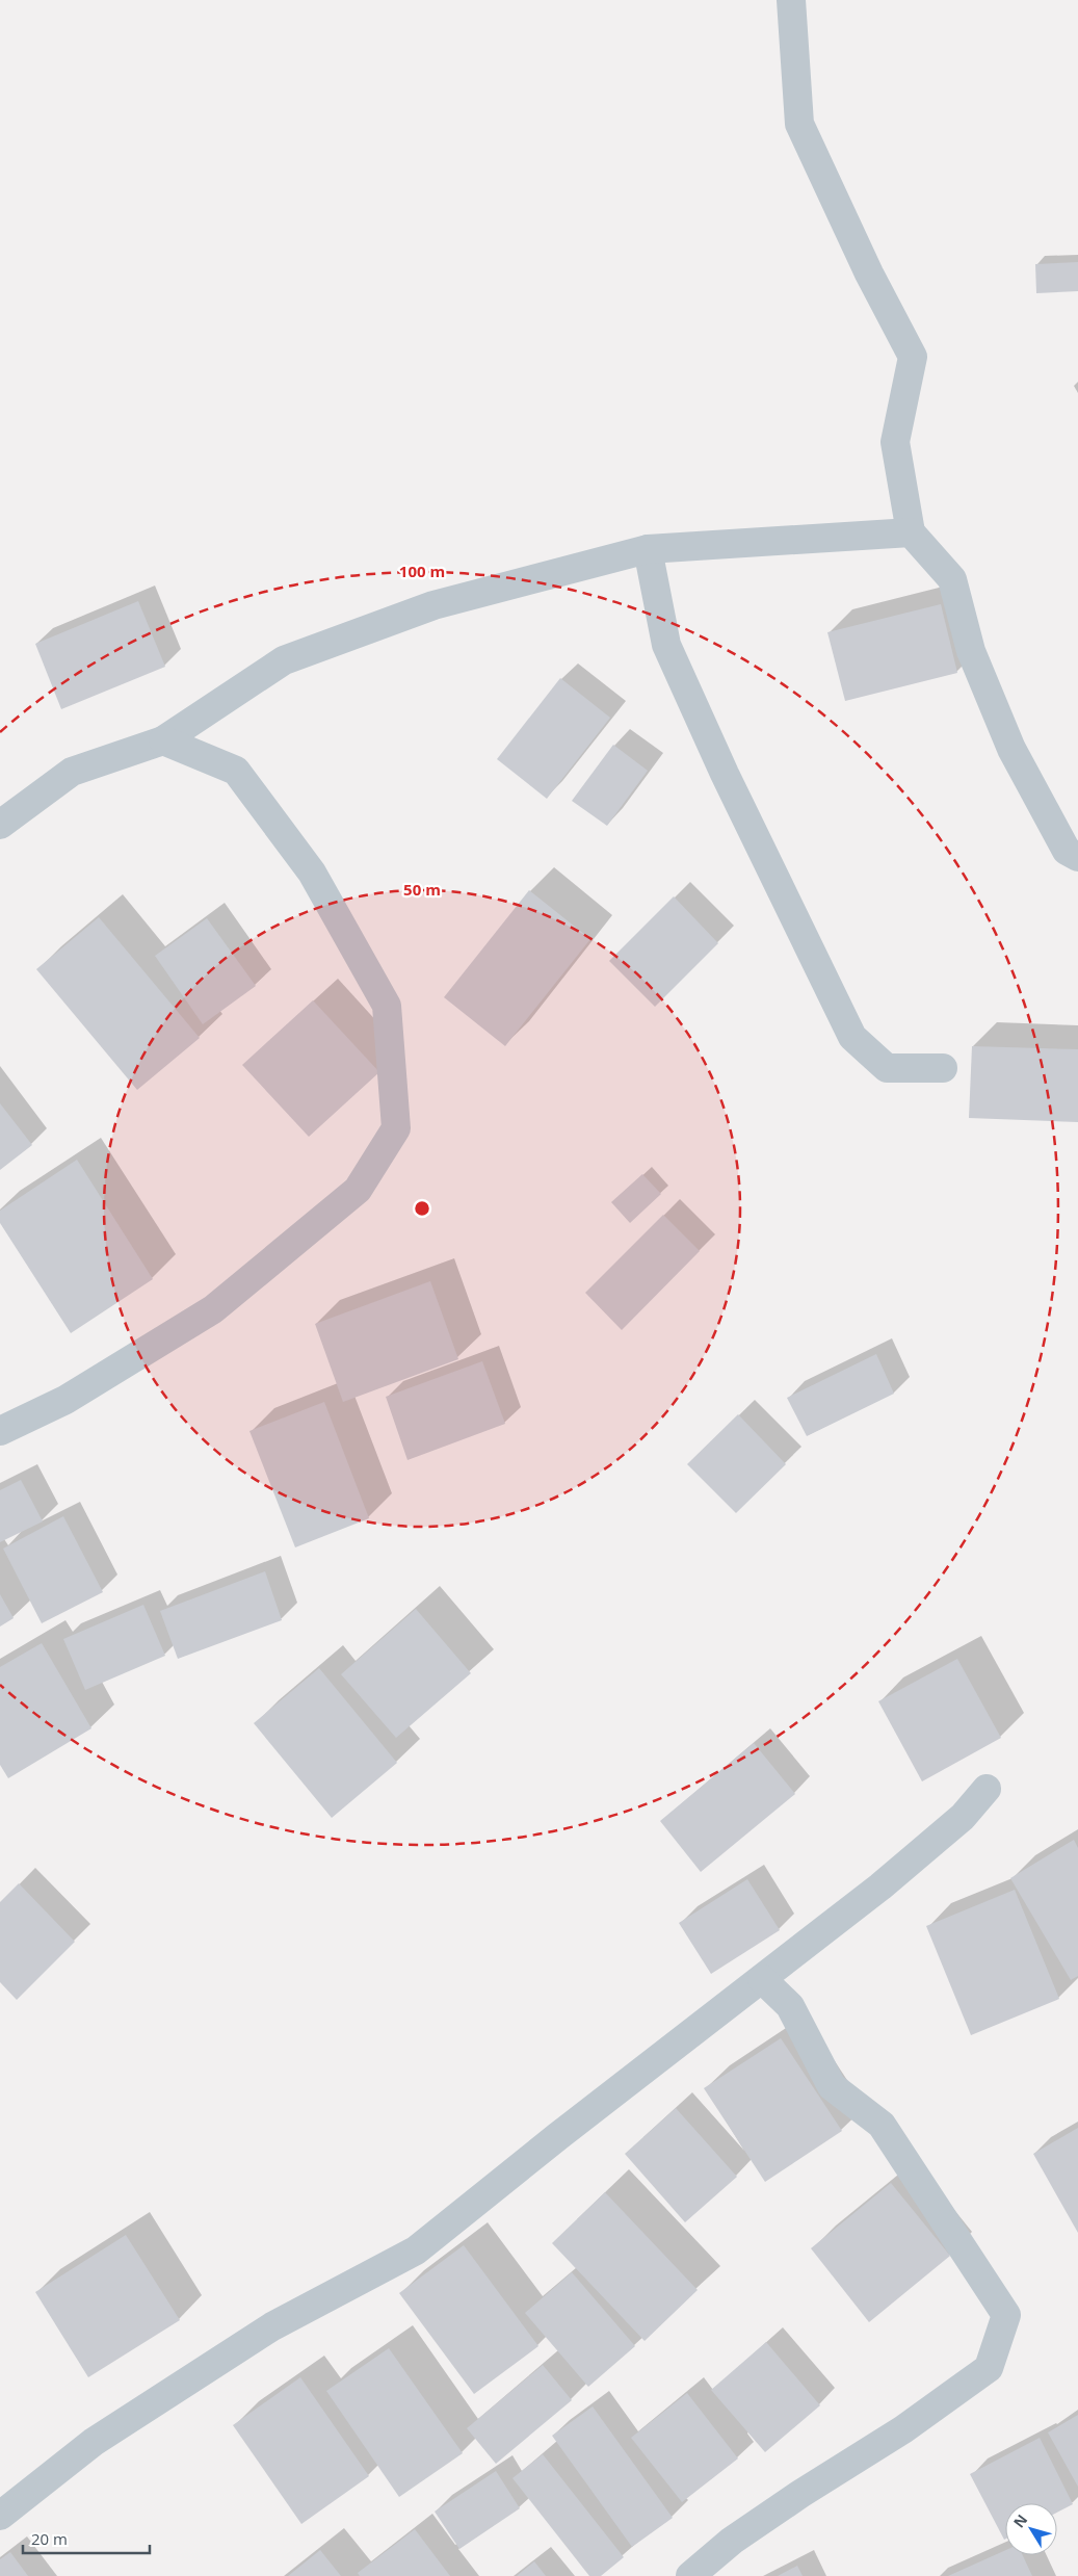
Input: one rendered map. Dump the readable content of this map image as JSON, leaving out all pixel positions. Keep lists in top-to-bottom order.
{
  "scale_bar": "20 m",
  "north": "top left",
  "rings": ["100 m", "50 m"]
}
